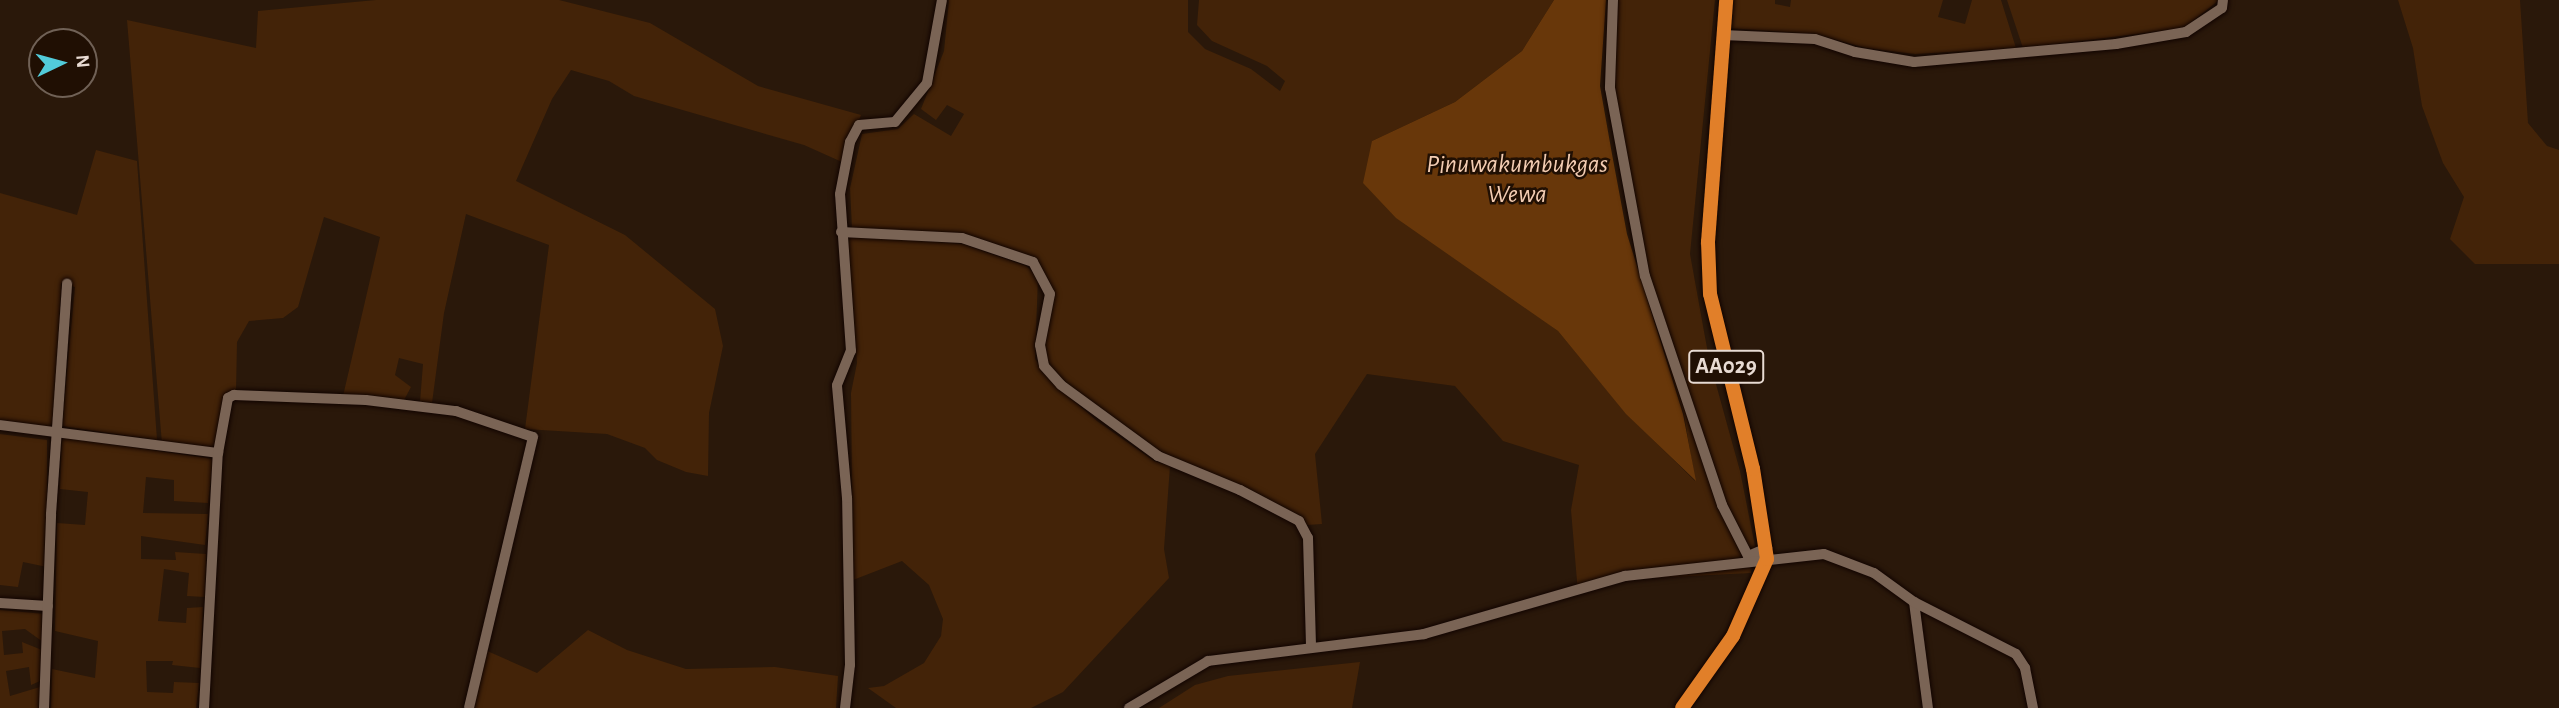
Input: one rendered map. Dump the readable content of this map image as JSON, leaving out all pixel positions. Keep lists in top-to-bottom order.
{
  "streets": {
    "highway": ["AA029"]
  },
  "water": ["Pinuwakumbukgas Wewa"],
  "north": "right"
}
